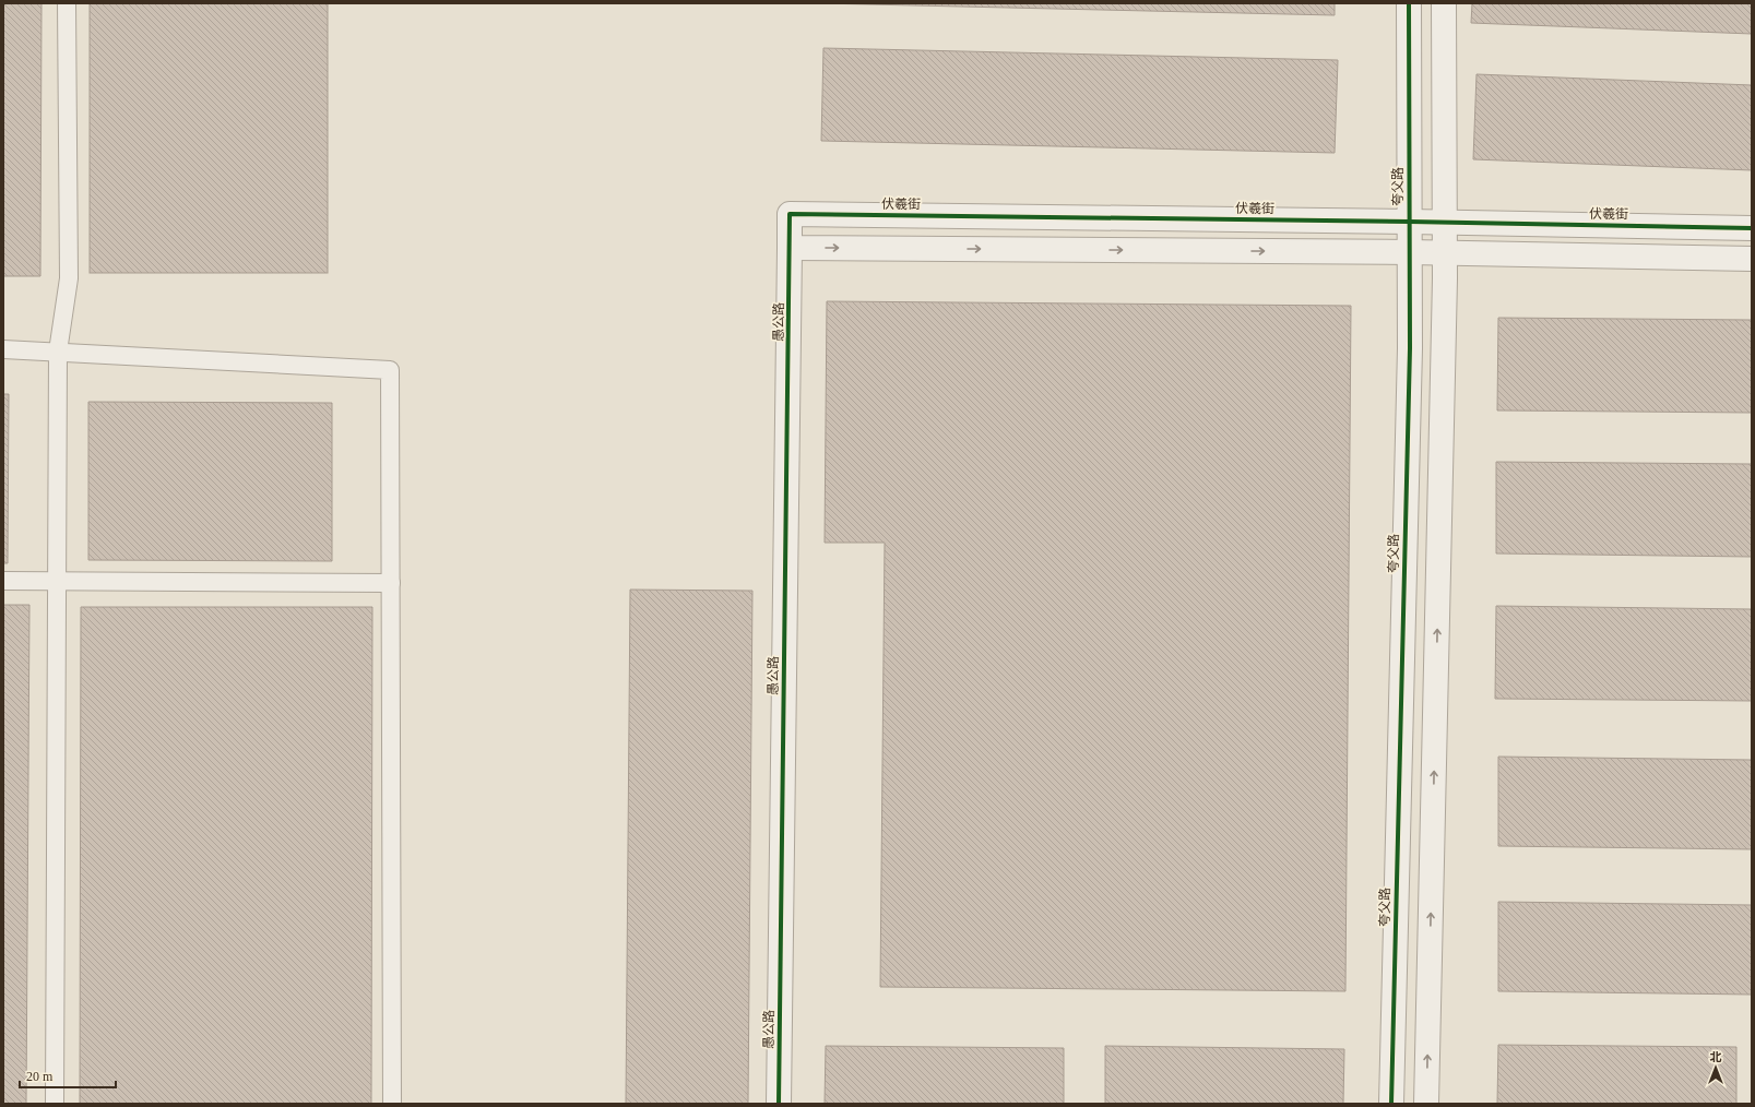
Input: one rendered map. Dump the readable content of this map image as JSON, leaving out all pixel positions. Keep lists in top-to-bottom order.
{
  "streets": {
    "street": ["夸父路", "伏羲街", "愚公路"]
  },
  "crossings": [
    ["夸父路", "伏羲街"],
    ["伏羲街", "愚公路"]
  ],
  "scale_bar": "20 m",
  "north": "top"
}
